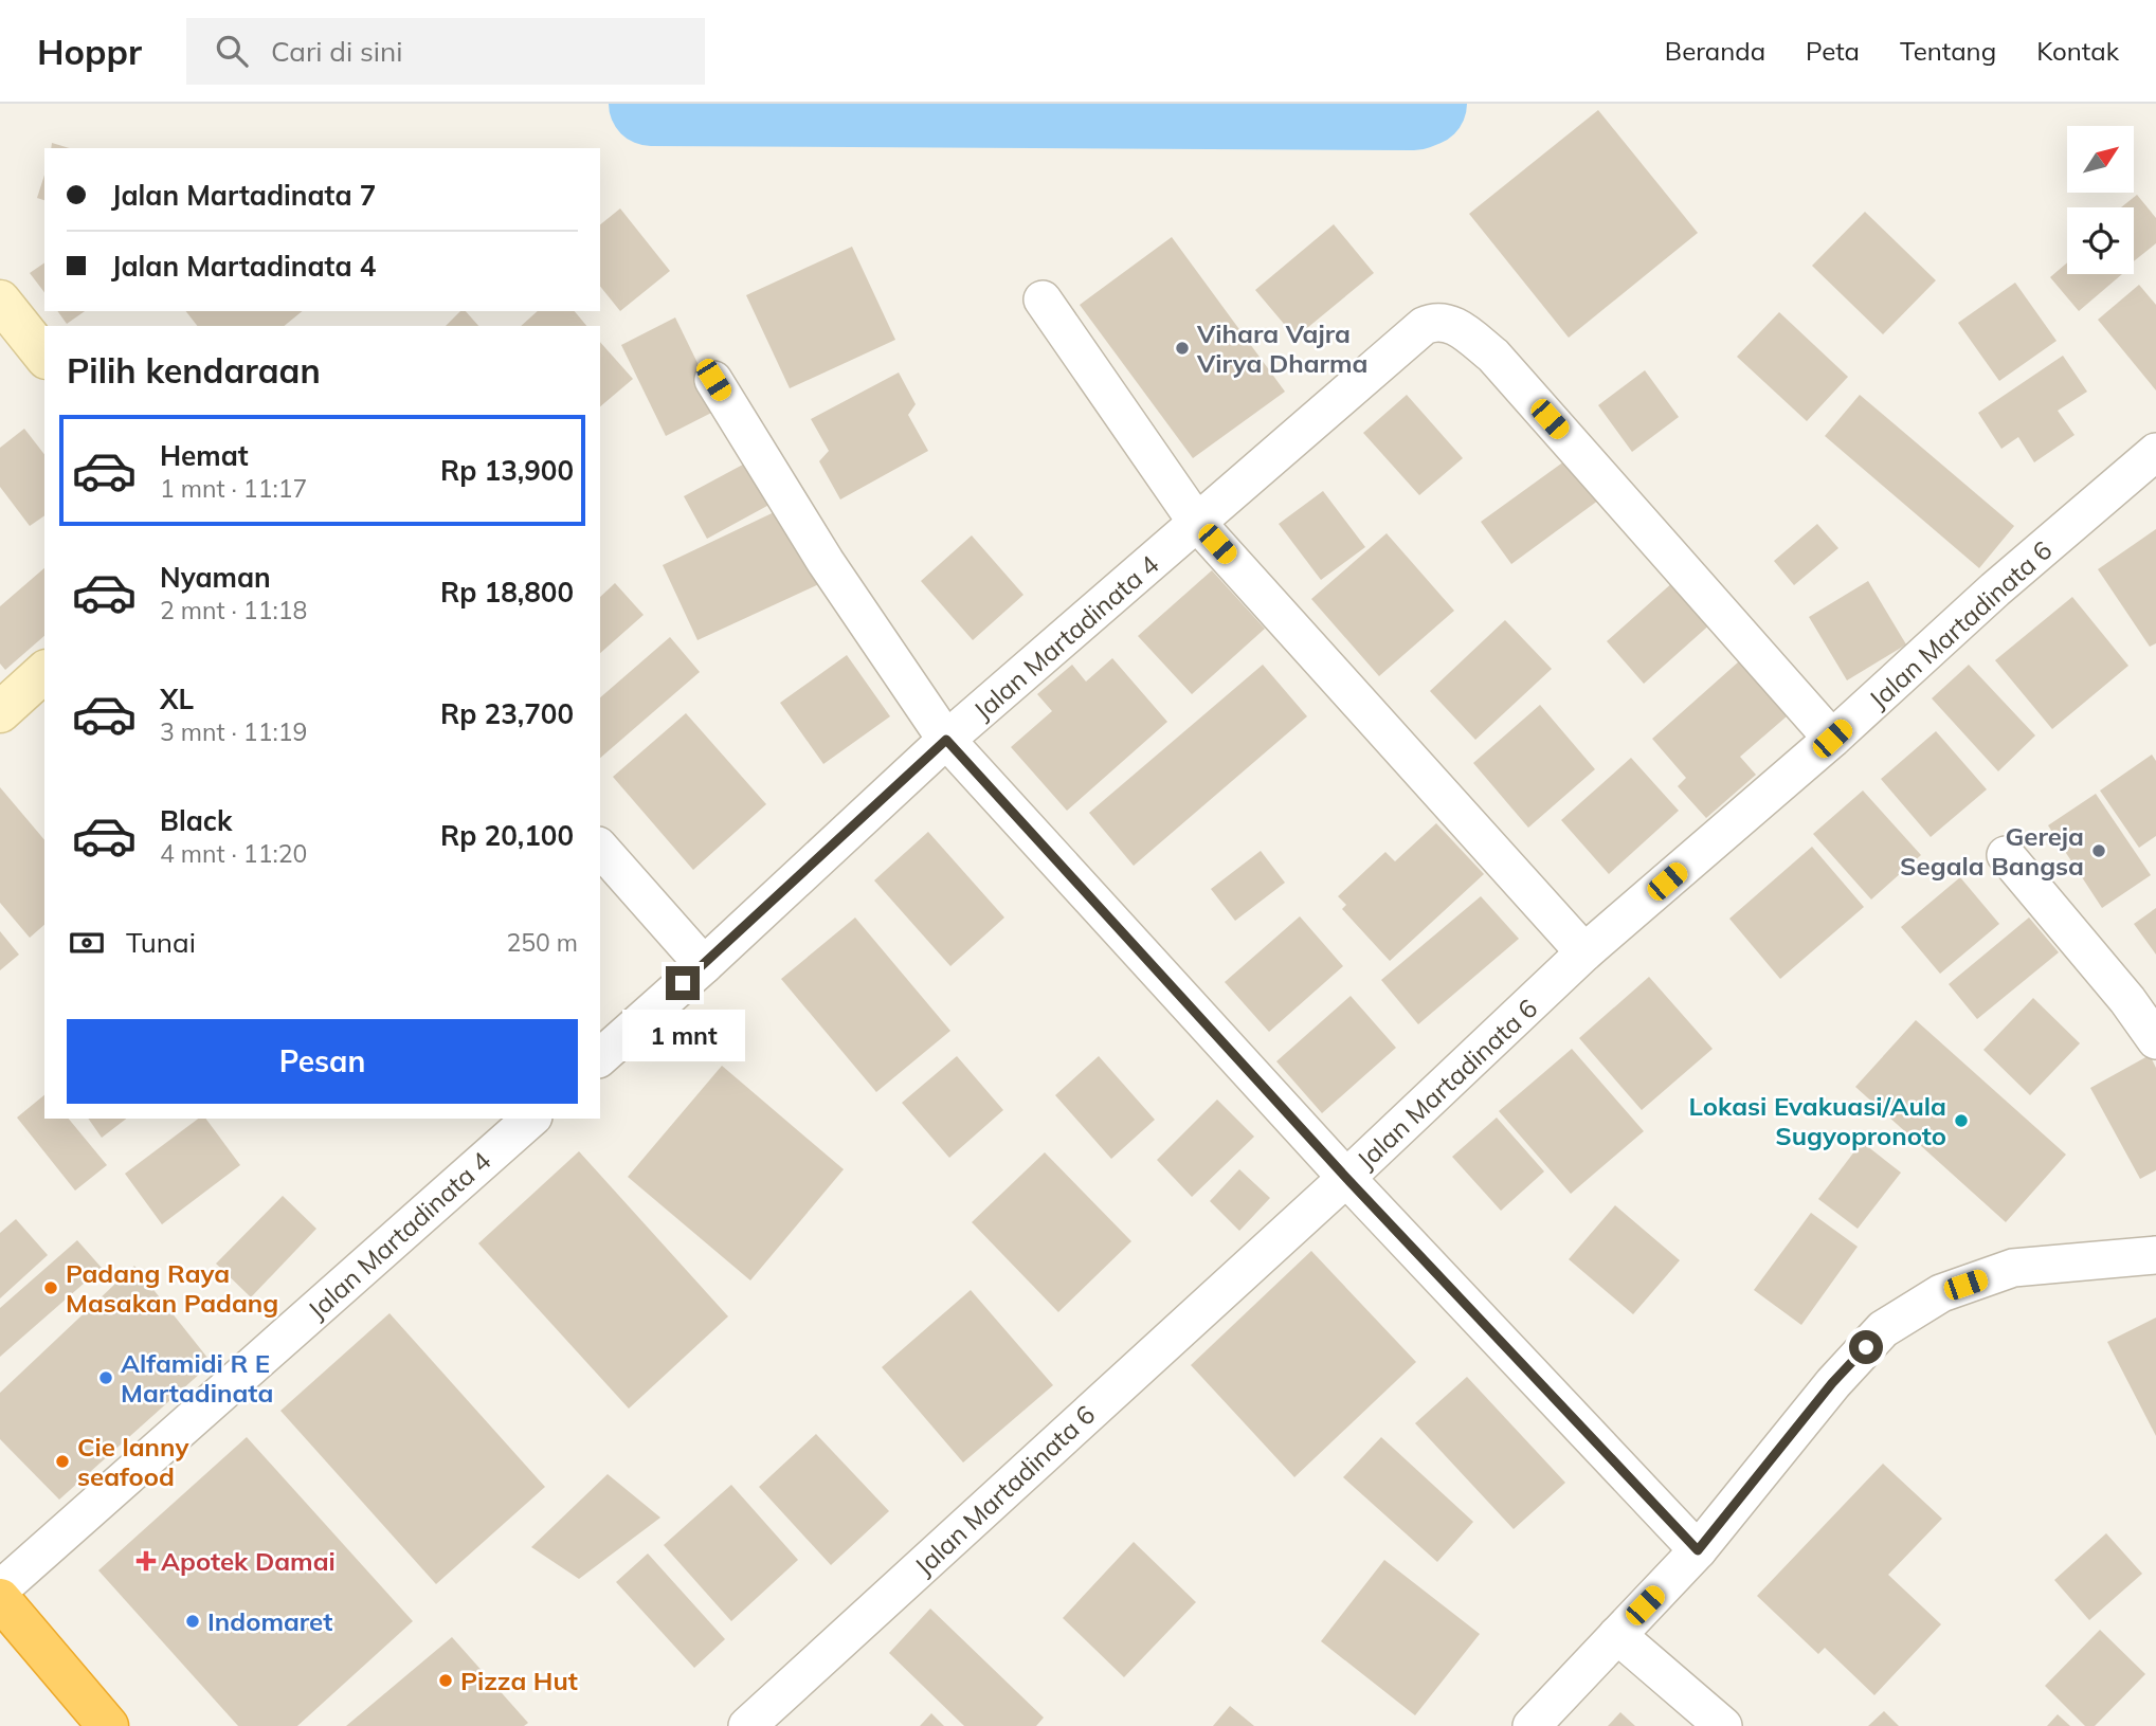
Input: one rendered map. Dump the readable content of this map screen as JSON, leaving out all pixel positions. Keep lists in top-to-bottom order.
{
  "streets": {
    "street": ["Jalan Martadinata 6", "Jalan Martadinata 4"]
  },
  "crossings": [
    ["Jalan Martadinata 6", "Jalan Martadinata 4"]
  ],
  "places": {
    "other": [
      "Vihara Vajra Virya Dharma",
      "Gereja Segala Bangsa",
      "Lokasi Evakuasi/Aula Sugyopronoto",
      "Padang Raya Masakan Padang",
      "Alfamidi R E Martadinata",
      "Cie lanny seafood",
      "Indomaret",
      "Pizza Hut"
    ],
    "health": ["Apotek Damai"]
  },
  "north": "top right",
  "page": {
    "header": "Hoppr",
    "search": "Cari di sini",
    "nav": [
      "Beranda",
      "Peta",
      "Tentang",
      "Kontak"
    ],
    "banner": ["Jalan Martadinata 7", "Jalan Martadinata 4"],
    "heading": "Pilih kendaraan",
    "list": [
      {
        "name": "Hemat",
        "note": "1 mnt · 11:17",
        "value": "Rp 13,900"
      },
      {
        "name": "Nyaman",
        "note": "2 mnt · 11:18",
        "value": "Rp 18,800"
      },
      {
        "name": "XL",
        "note": "3 mnt · 11:19",
        "value": "Rp 23,700"
      },
      {
        "name": "Black",
        "note": "4 mnt · 11:20",
        "value": "Rp 20,100"
      }
    ],
    "pay": ["Tunai", "250 m"],
    "buttons": "Pesan",
    "bubble": "1 mnt"
  }
}
